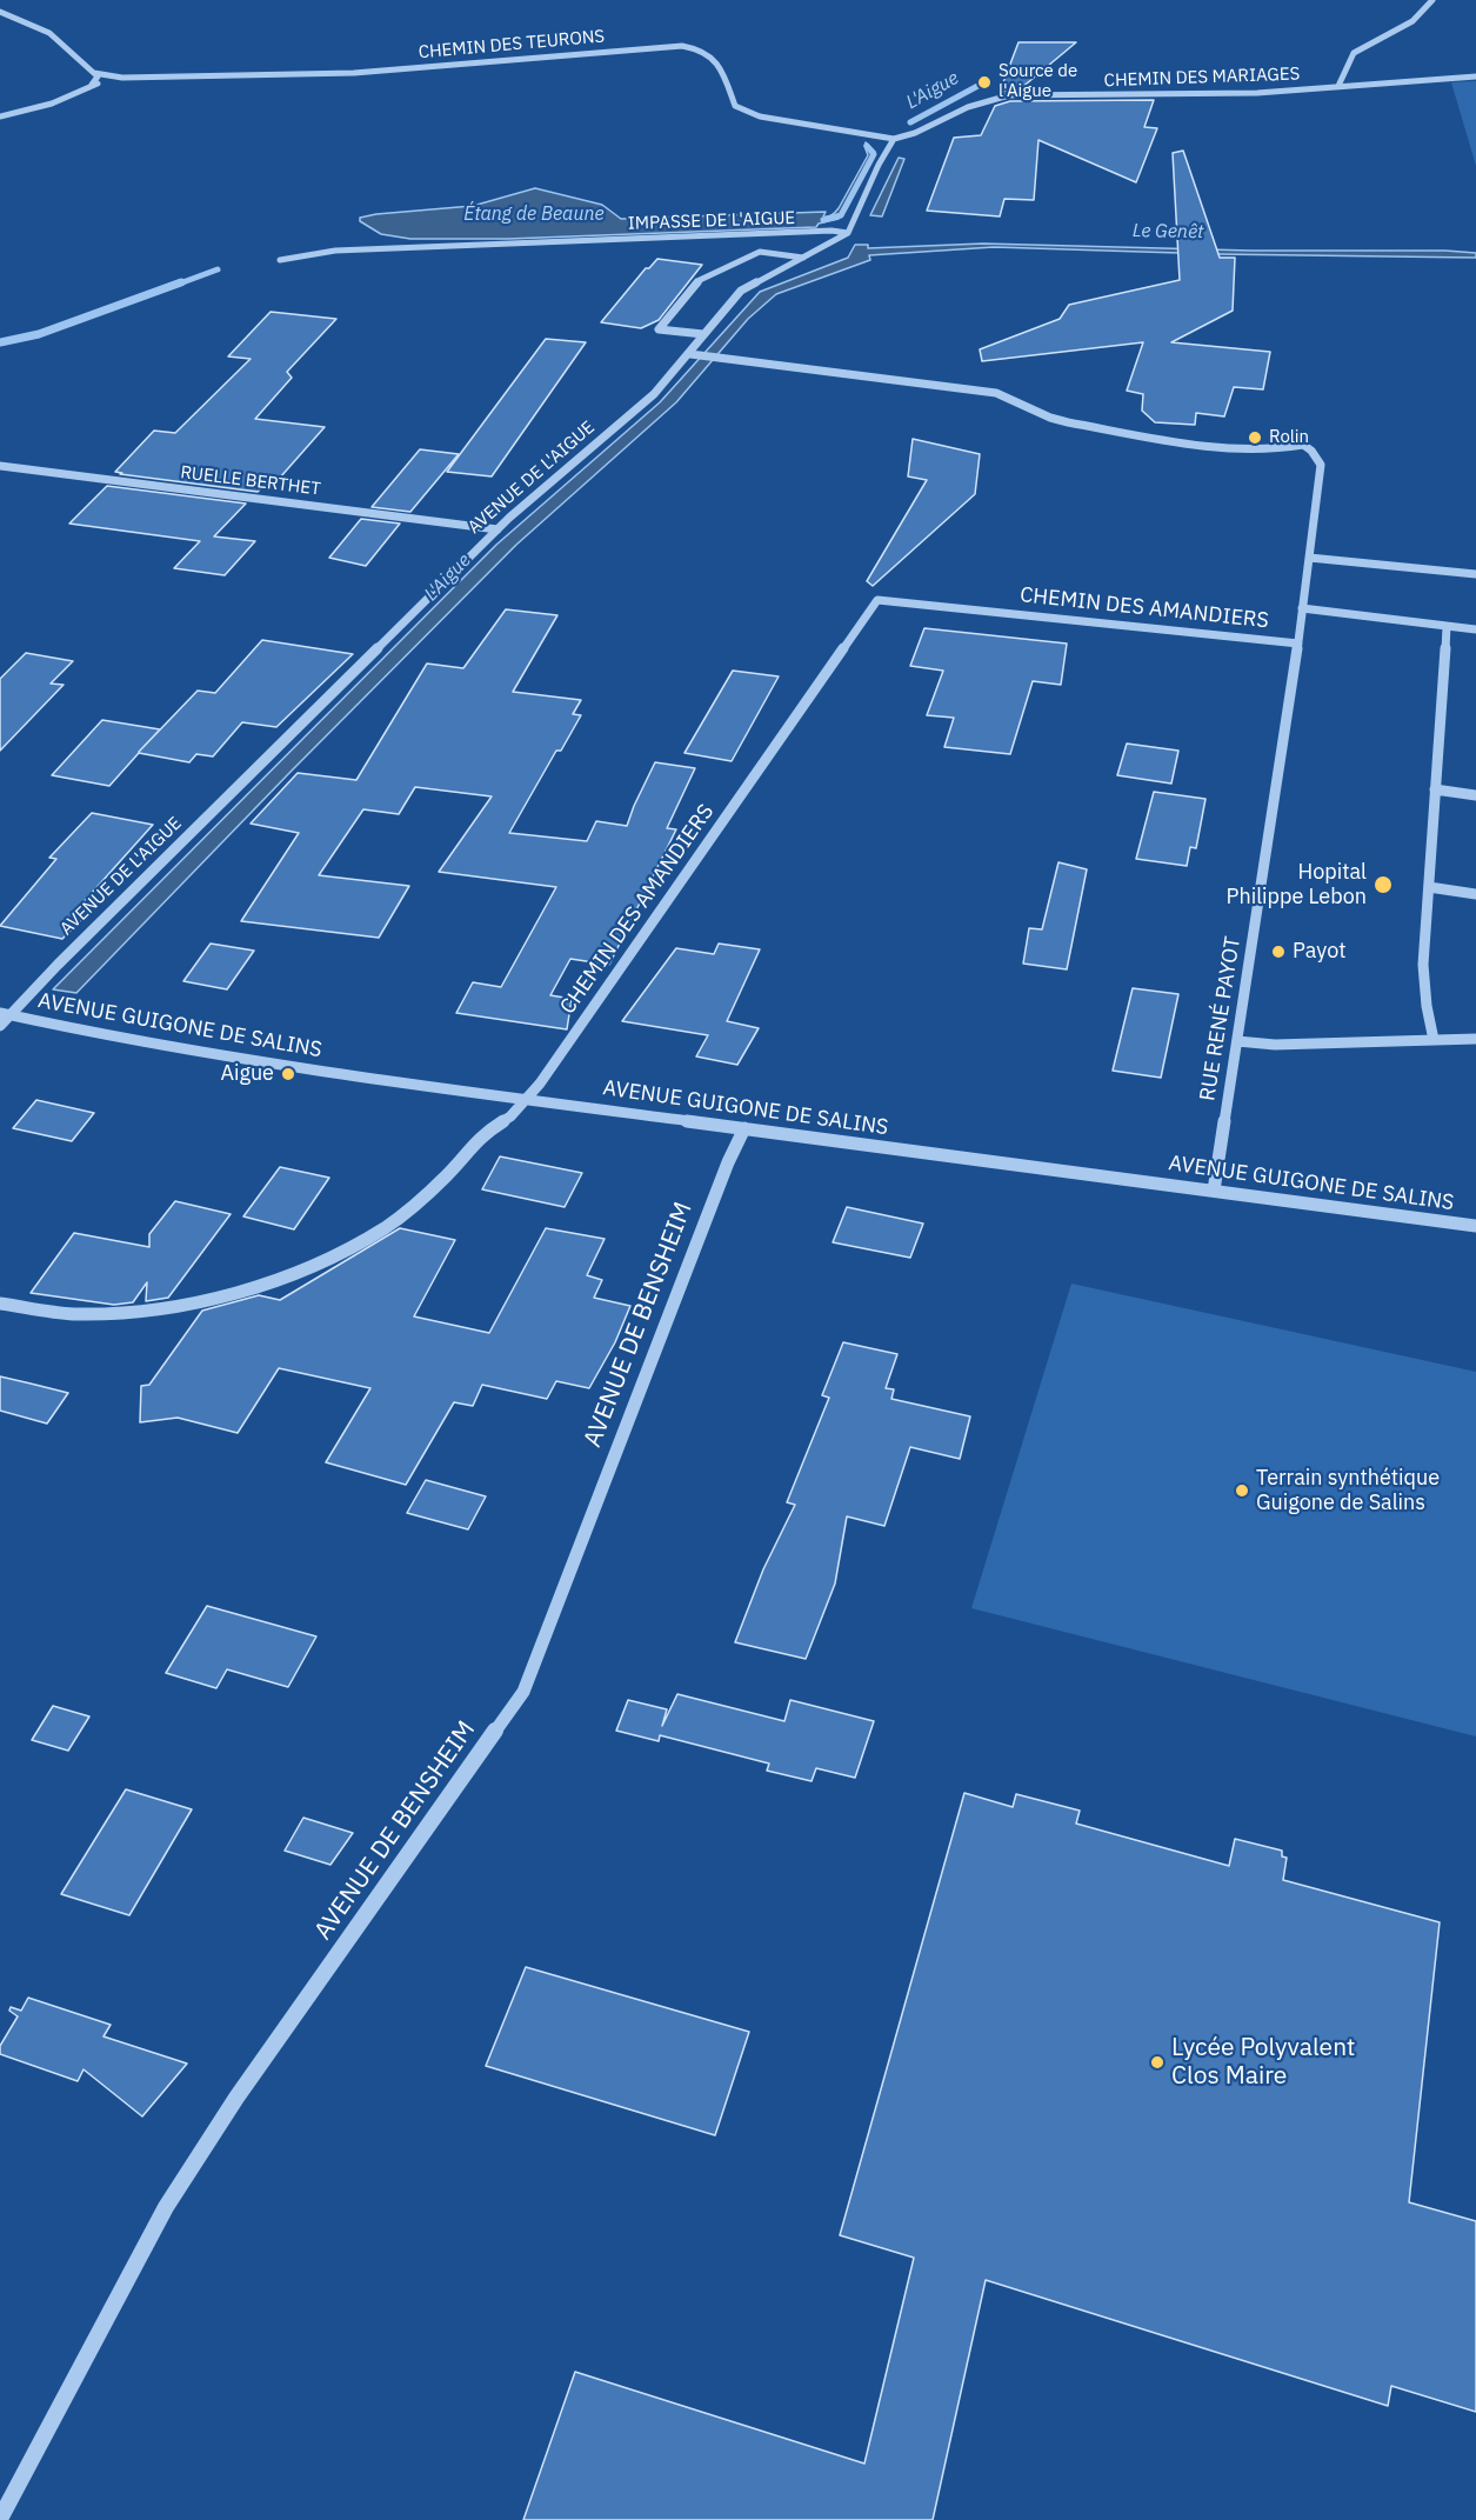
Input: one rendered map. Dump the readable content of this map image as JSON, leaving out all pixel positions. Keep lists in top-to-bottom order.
{
  "streets": {
    "street": [
      "CHEMIN DES TEURONS",
      "CHEMIN DES MARIAGES",
      "IMPASSE DE L'AIGUE",
      "AVENUE DE L'AIGUE",
      "RUELLE BERTHET",
      "CHEMIN DES AMANDIERS",
      "RUE RENÉ PAYOT",
      "AVENUE GUIGONE DE SALINS",
      "AVENUE DE BENSHEIM"
    ]
  },
  "crossings": [
    ["CHEMIN DES TEURONS", "CHEMIN DES MARIAGES"],
    ["IMPASSE DE L'AIGUE", "AVENUE DE L'AIGUE"],
    ["AVENUE DE L'AIGUE", "RUELLE BERTHET"],
    ["AVENUE DE L'AIGUE", "RUE RENÉ PAYOT"],
    ["AVENUE DE L'AIGUE", "AVENUE GUIGONE DE SALINS"],
    ["CHEMIN DES AMANDIERS", "RUE RENÉ PAYOT"],
    ["CHEMIN DES AMANDIERS", "AVENUE GUIGONE DE SALINS"],
    ["RUE RENÉ PAYOT", "AVENUE GUIGONE DE SALINS"],
    ["AVENUE GUIGONE DE SALINS", "AVENUE DE BENSHEIM"]
  ],
  "water": ["L'Aigue", "Étang de Beaune", "Le Genêt"],
  "places": [
    "Source de l'Aigue",
    "Rolin",
    "Hopital Philippe Lebon",
    "Payot",
    "Aigue",
    "Terrain synthétique Guigone de Salins",
    "Lycée Polyvalent Clos Maire"
  ]
}
